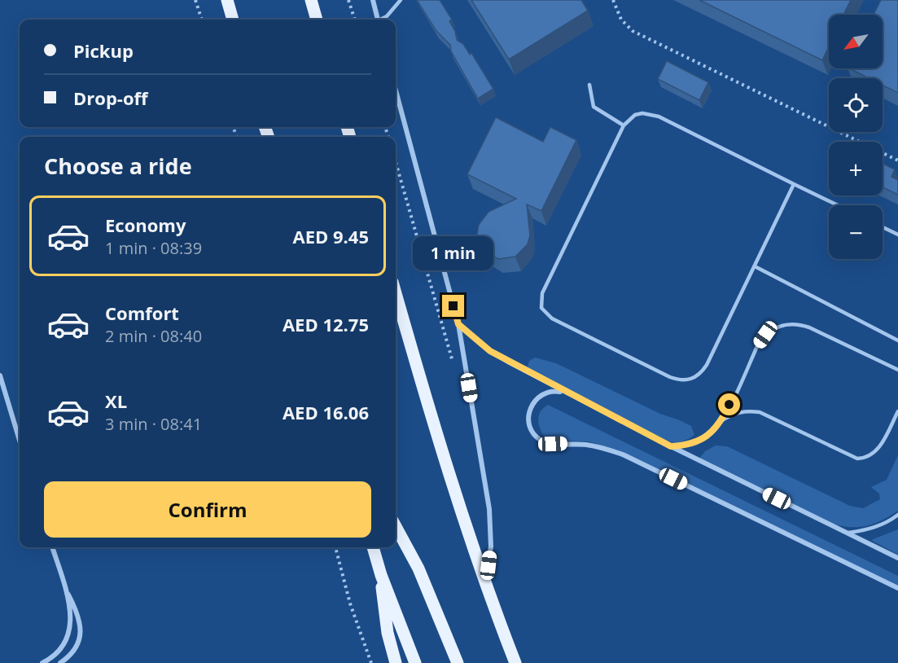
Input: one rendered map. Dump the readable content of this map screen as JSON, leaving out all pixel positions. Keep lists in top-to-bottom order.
{
  "north": "bottom left",
  "page": {
    "map_buttons": ["+", "−"],
    "banner": ["Pickup", "Drop-off"],
    "heading": "Choose a ride",
    "list": [
      {
        "name": "Economy",
        "note": "1 min · 08:39",
        "value": "AED 9.45"
      },
      {
        "name": "Comfort",
        "note": "2 min · 08:40",
        "value": "AED 12.75"
      },
      {
        "name": "XL",
        "note": "3 min · 08:41",
        "value": "AED 16.06"
      }
    ],
    "bubble": "1 min",
    "buttons": "Confirm"
  }
}
